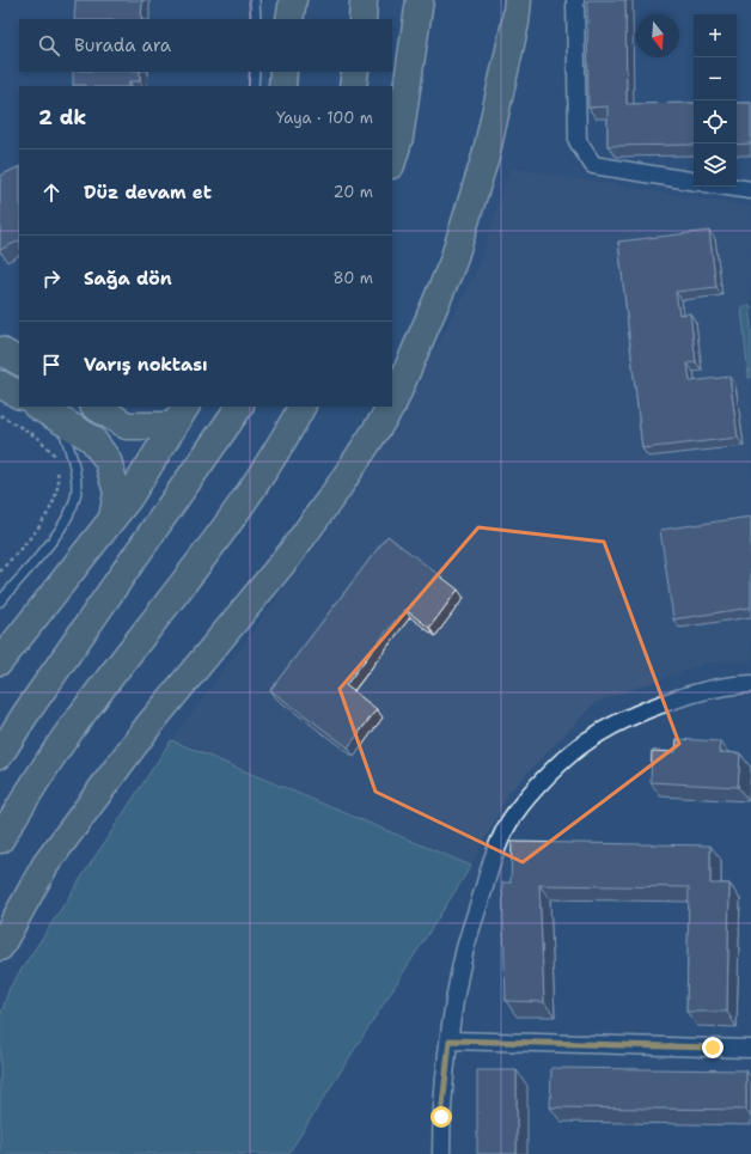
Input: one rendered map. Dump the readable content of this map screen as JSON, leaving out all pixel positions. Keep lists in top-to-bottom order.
{
  "north": "bottom",
  "page": {
    "map_buttons": ["+", "−"],
    "search": "Burada ara",
    "heading": ["2 dk", "Yaya · 100 m"],
    "list": [
      ["Düz devam et", "20 m"],
      ["Sağa dön", "80 m"],
      "Varış noktası"
    ]
  }
}
